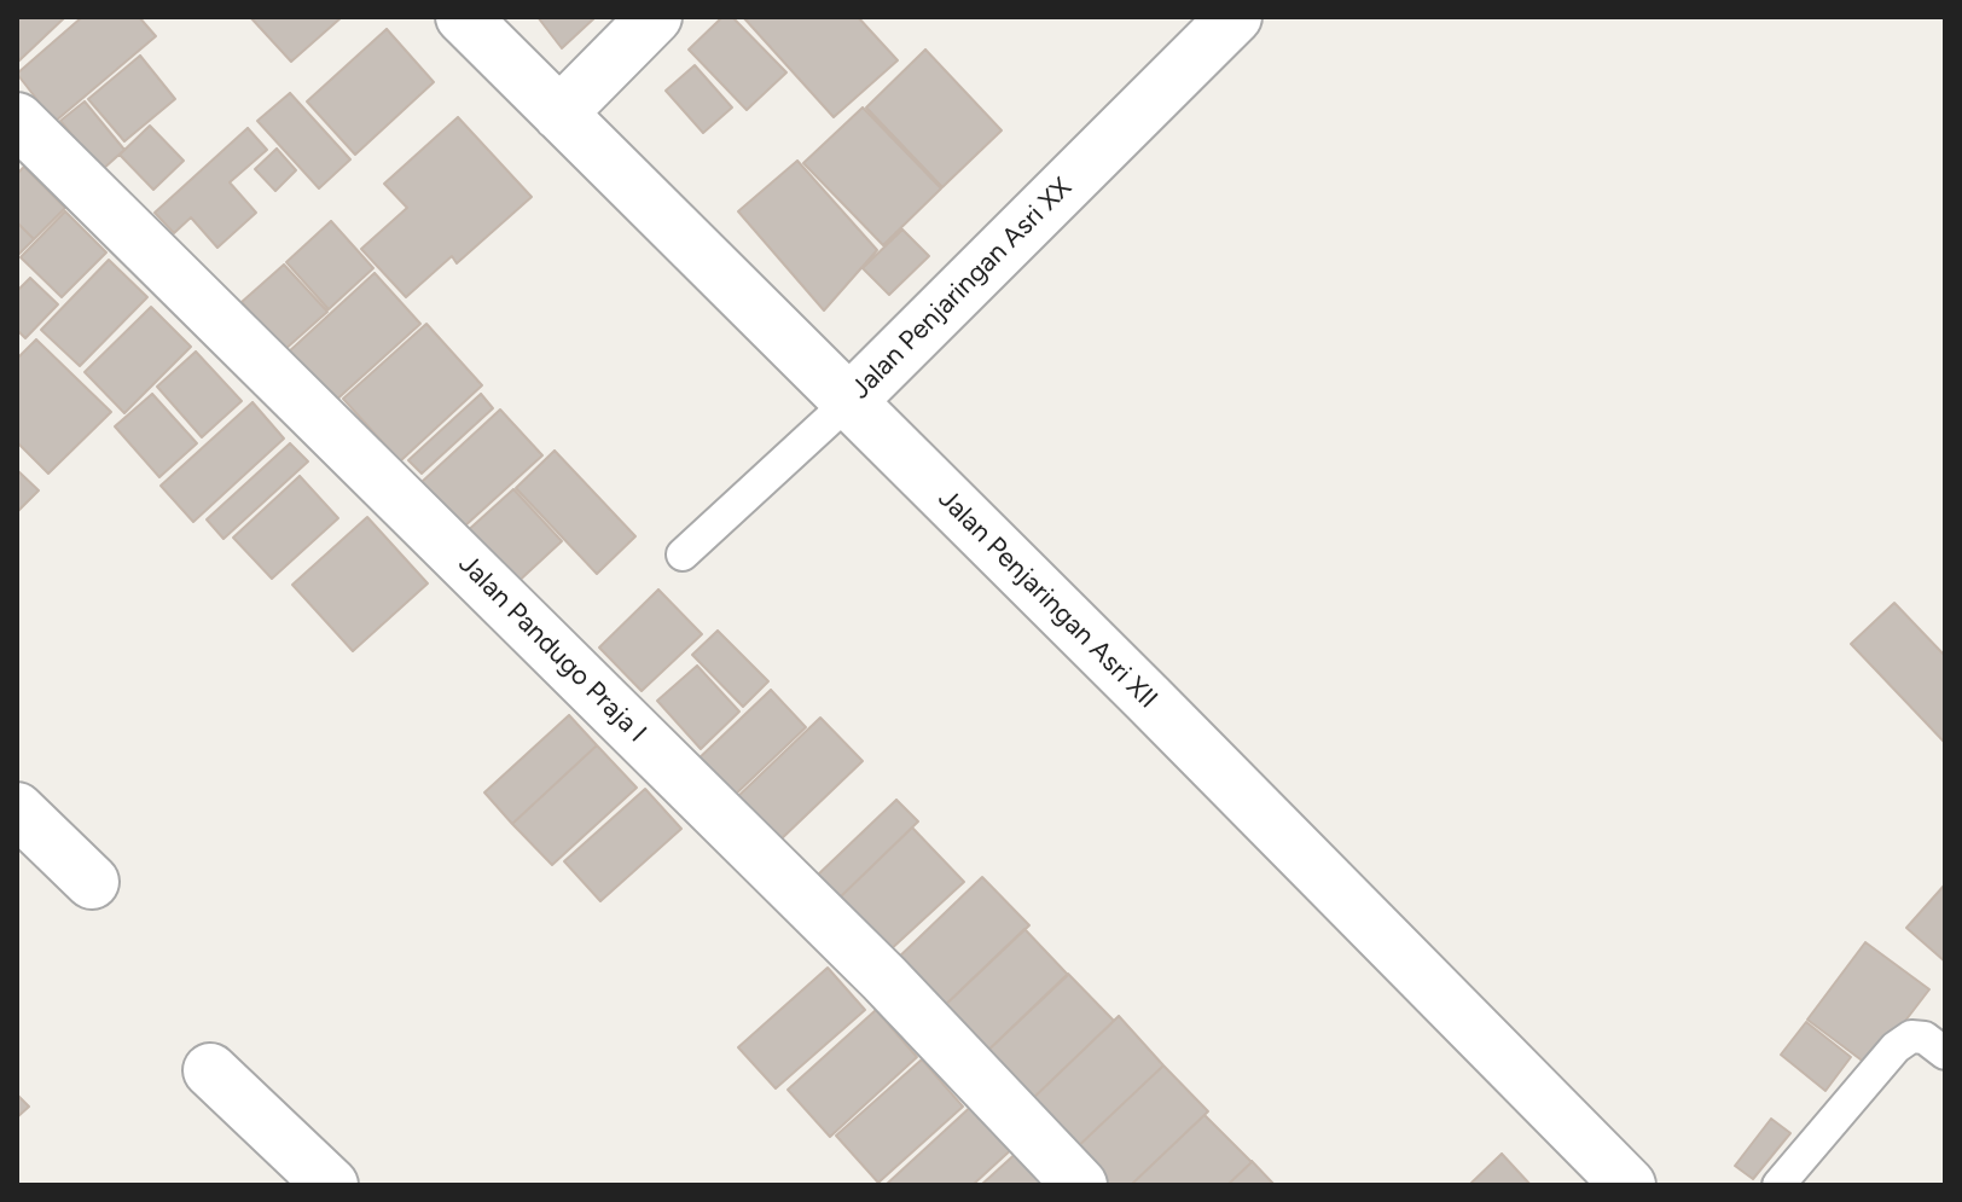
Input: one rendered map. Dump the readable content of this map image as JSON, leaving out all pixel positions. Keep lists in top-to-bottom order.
{
  "streets": {
    "street": ["Jalan Penjaringan Asri XX", "Jalan Penjaringan Asri XII", "Jalan Pandugo Praja I"]
  },
  "crossings": [
    ["Jalan Penjaringan Asri XX", "Jalan Penjaringan Asri XII"]
  ]
}
